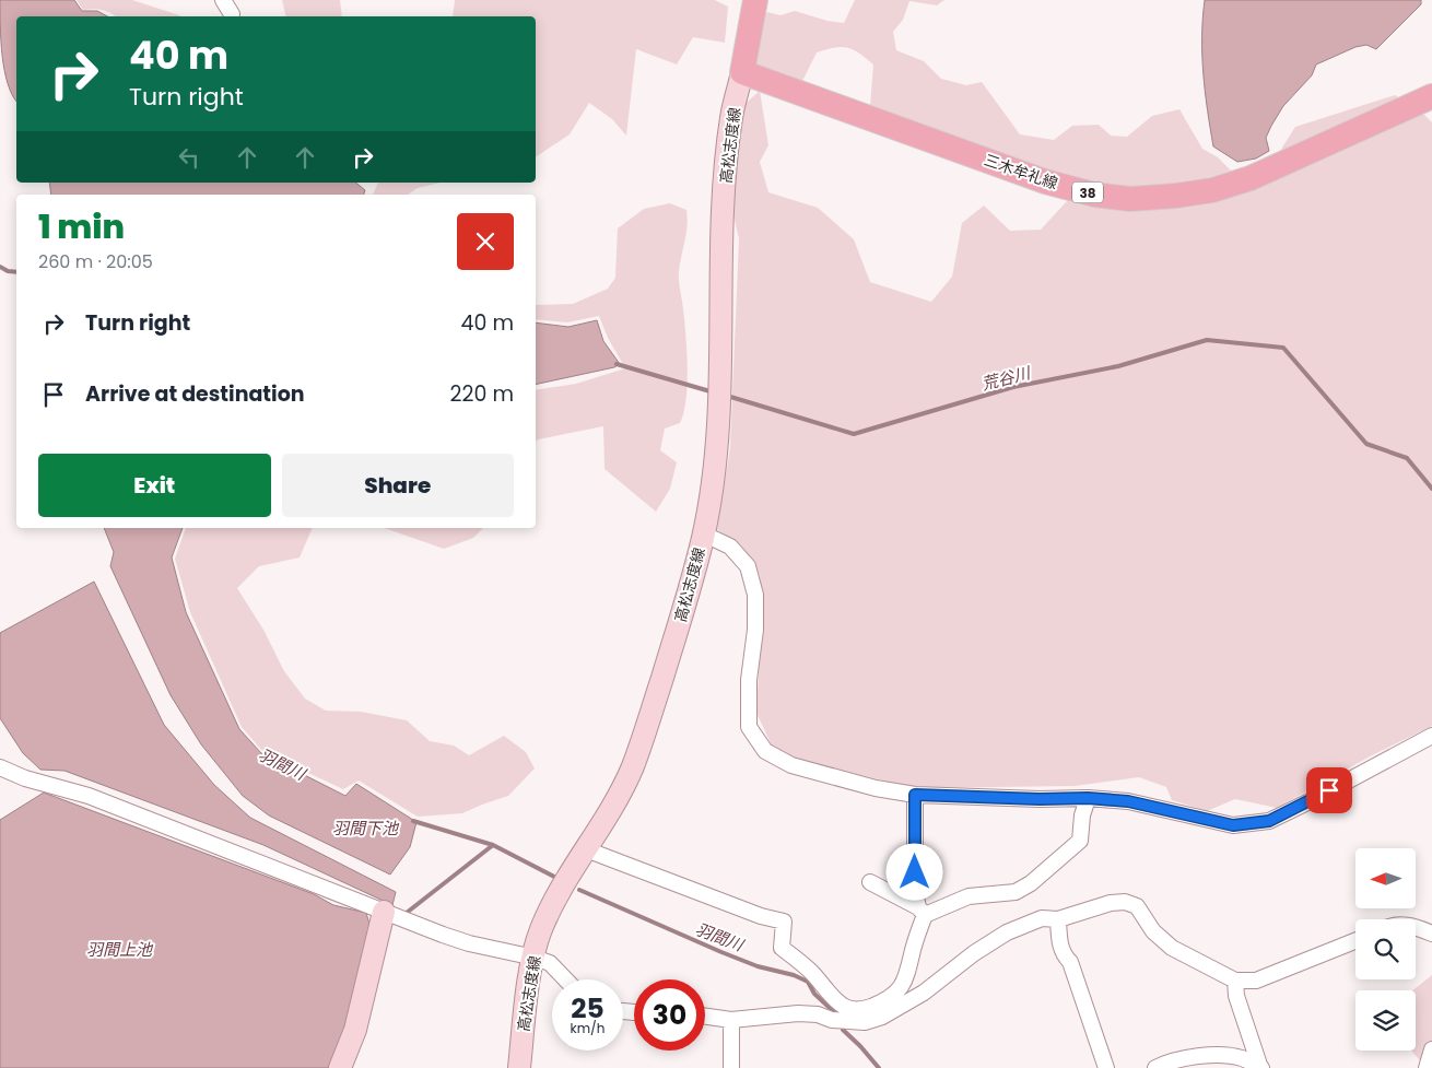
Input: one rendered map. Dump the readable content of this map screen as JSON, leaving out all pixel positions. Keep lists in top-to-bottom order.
{
  "streets": {
    "main road": ["高松志度線", "三木牟礼線", "38"]
  },
  "crossings": [
    ["高松志度線", "三木牟礼線"]
  ],
  "water": [
    "荒谷川",
    "羽間川",
    "羽間下池",
    "羽間上池"
  ],
  "north": "left",
  "page": {
    "turn": ["40 m", "Turn right"],
    "heading": ["1 min", "260 m · 20:05"],
    "list": [
      {
        "name": "Turn right",
        "value": "40 m"
      },
      {
        "name": "Arrive at destination",
        "value": "220 m"
      }
    ],
    "buttons": ["Exit", "Share"],
    "speed": "25 km/h",
    "limit": "30"
  }
}
